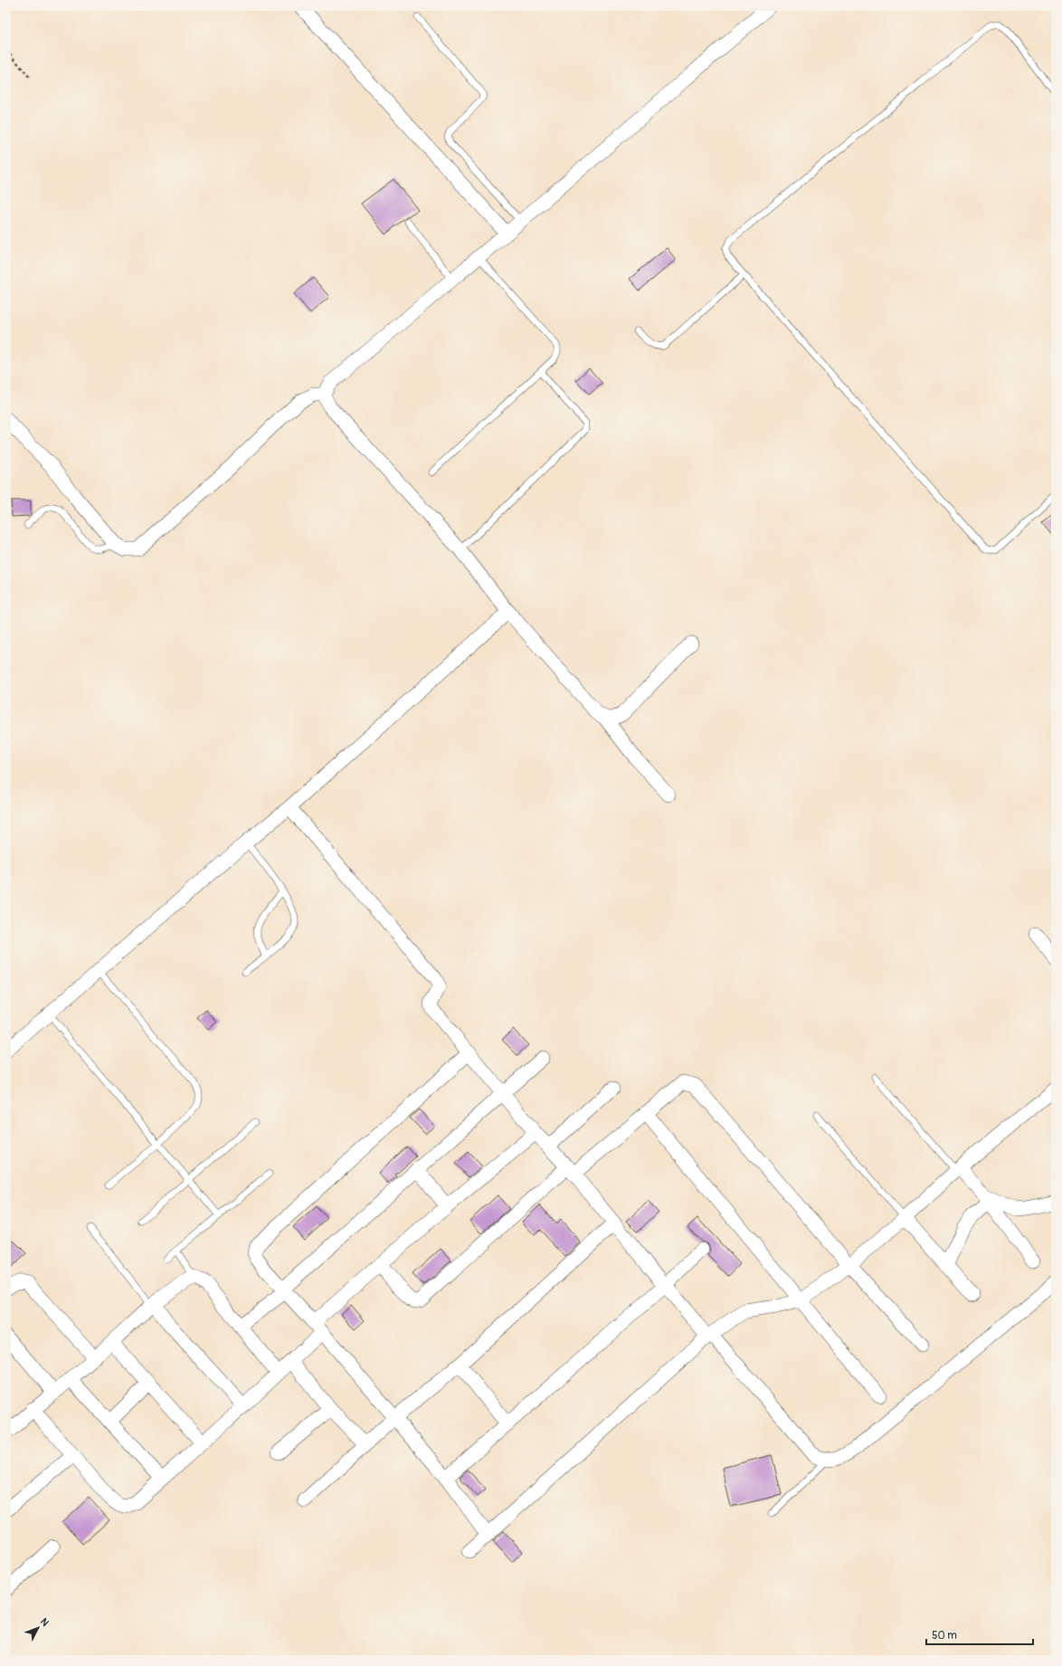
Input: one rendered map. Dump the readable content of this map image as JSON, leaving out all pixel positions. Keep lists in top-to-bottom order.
{
  "scale_bar": "50 m",
  "north": "top right"
}
